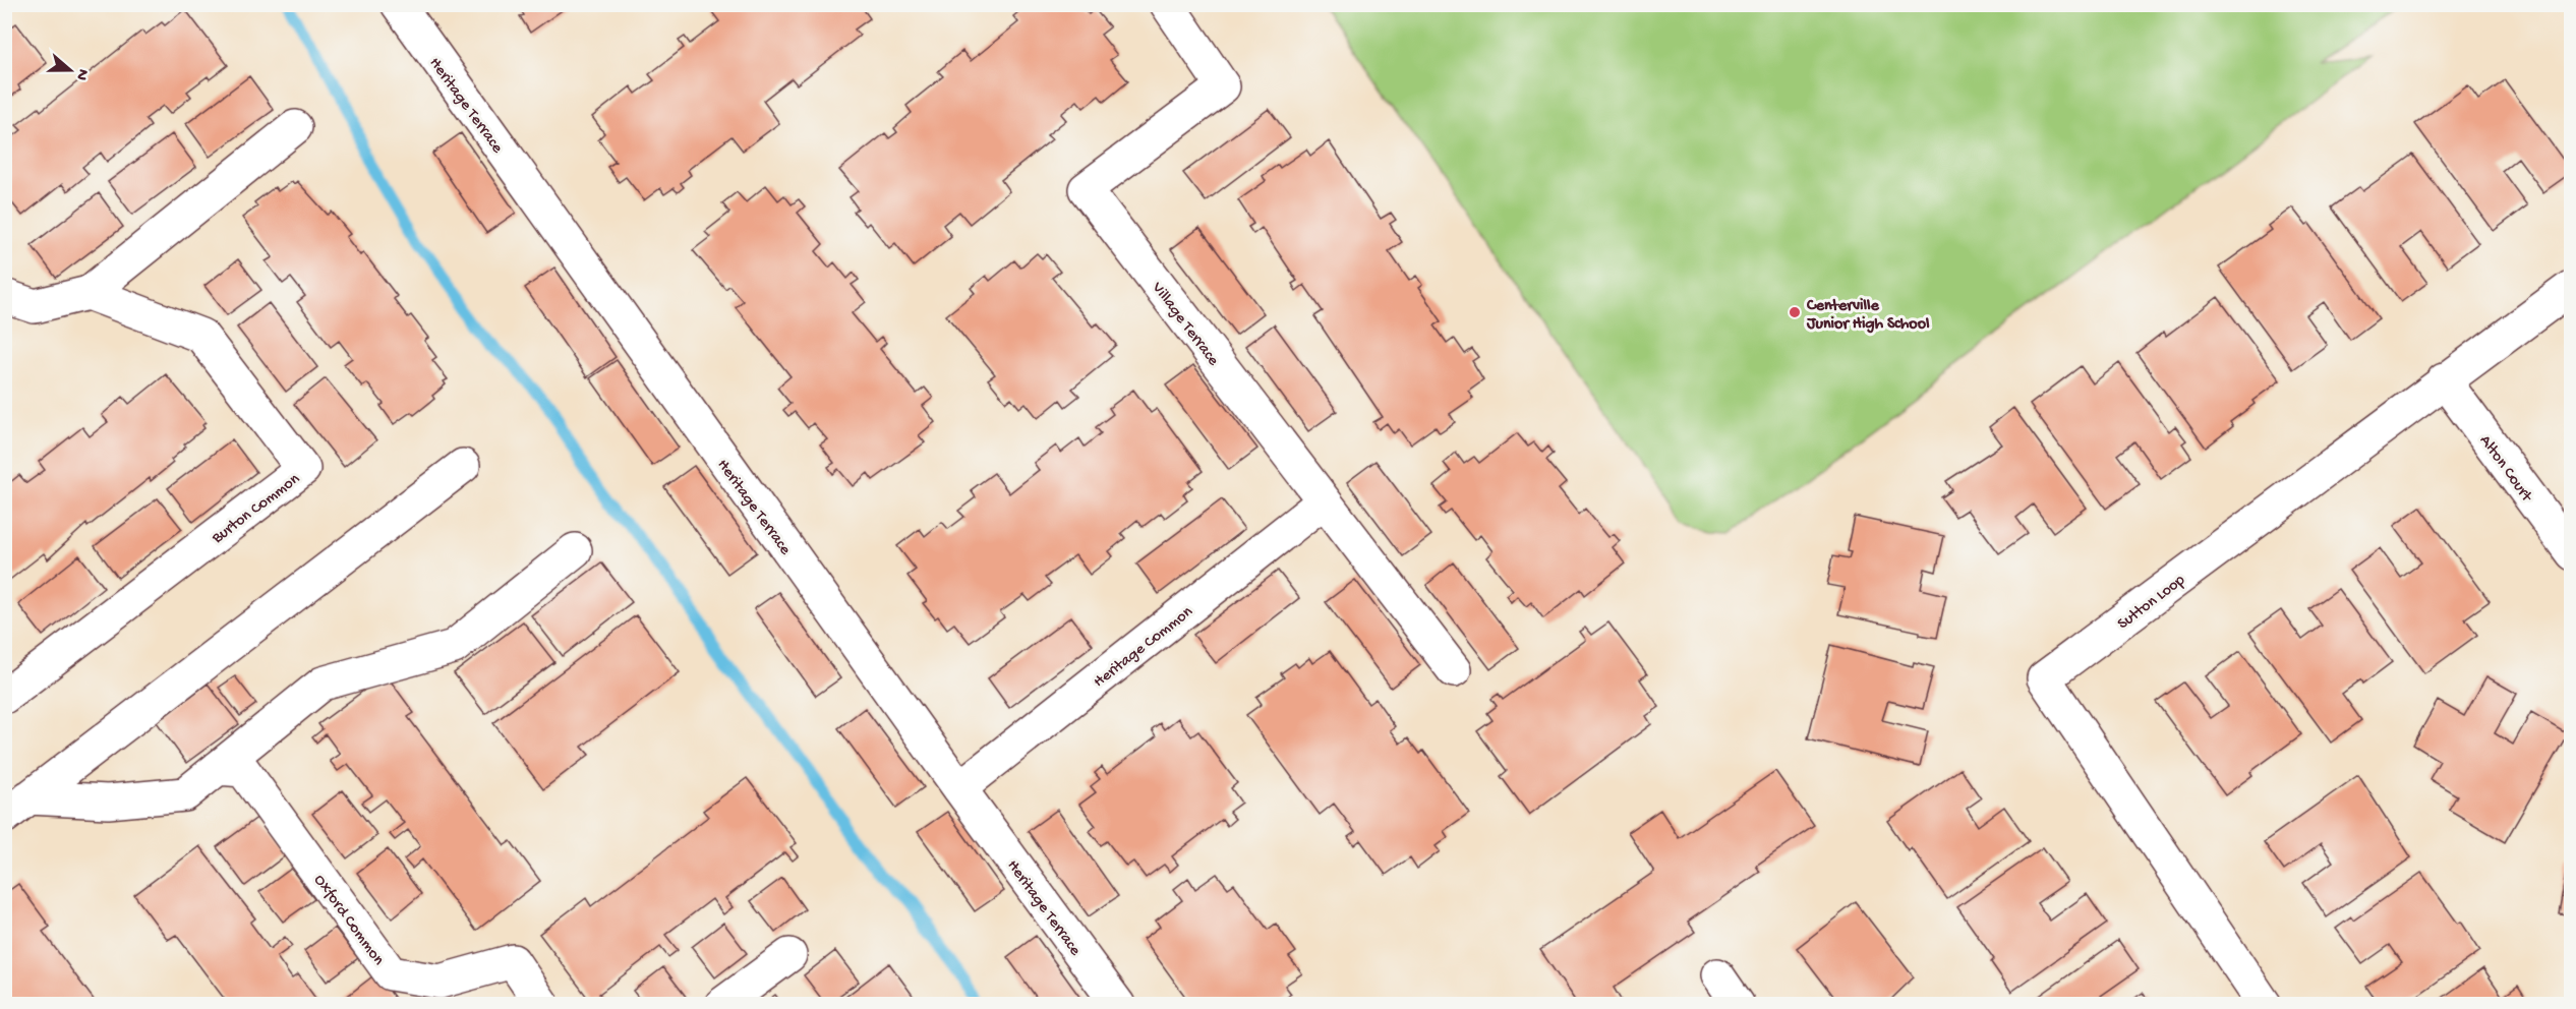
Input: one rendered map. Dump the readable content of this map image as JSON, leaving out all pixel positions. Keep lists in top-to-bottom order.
{
  "streets": {
    "street": [
      "Heritage Terrace",
      "Village Terrace",
      "Alton Court",
      "Burton Common",
      "Sutton Loop",
      "Heritage Common",
      "Oxford Common"
    ]
  },
  "crossings": [
    ["Heritage Terrace", "Heritage Common"],
    ["Village Terrace", "Heritage Common"],
    ["Alton Court", "Sutton Loop"]
  ],
  "places": ["Centerville Junior High School"],
  "north": "right"
}
